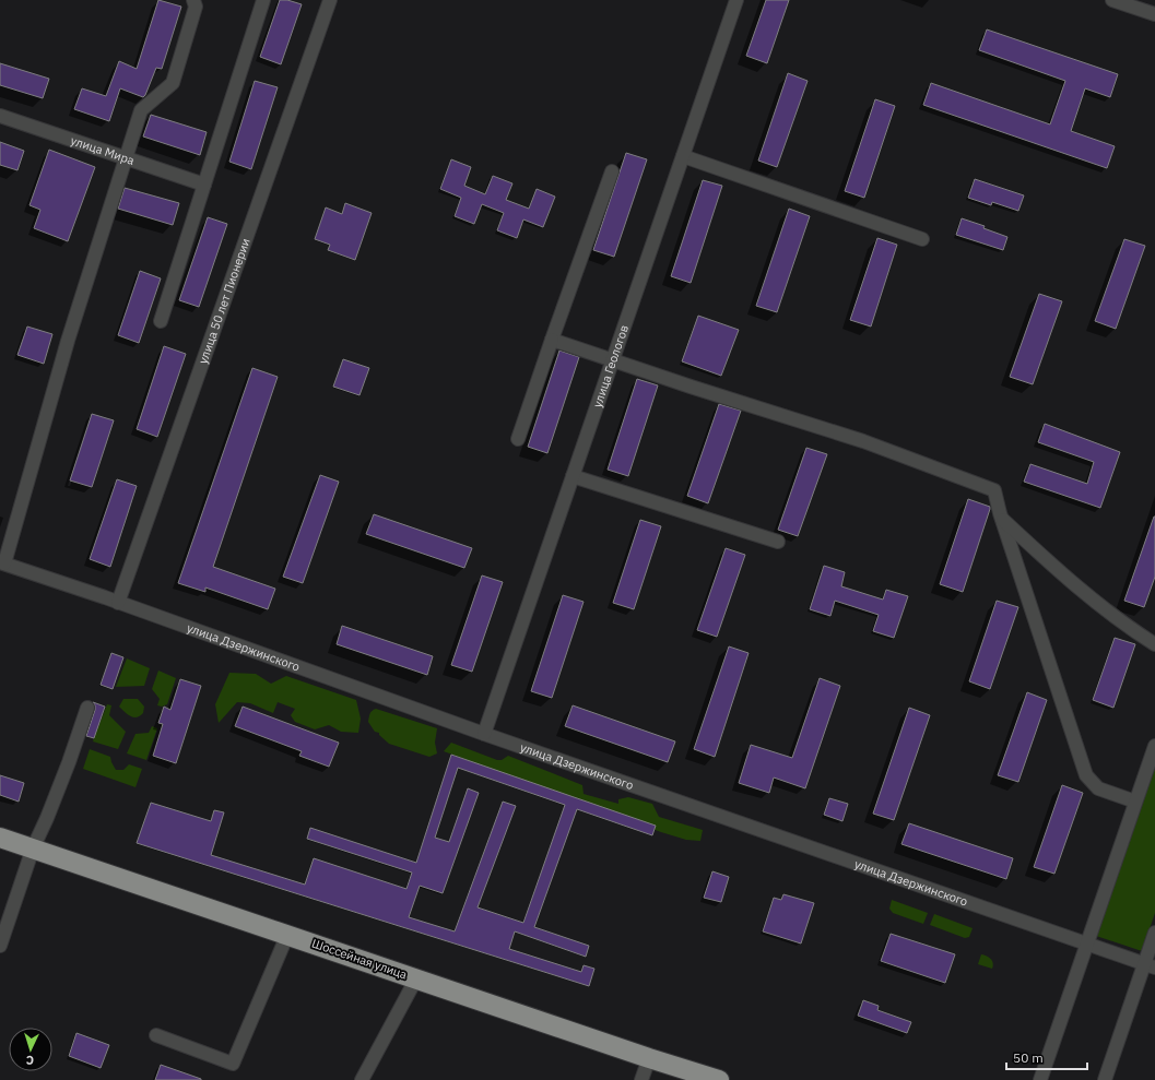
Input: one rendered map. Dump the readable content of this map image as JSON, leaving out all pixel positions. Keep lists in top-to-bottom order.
{
  "streets": {
    "highway": ["Шоссейная улица"],
    "street": [
      "улица Мира",
      "улица 50 лет Пионерии",
      "улица Геологов",
      "улица Дзержинского"
    ]
  },
  "crossings": [
    ["улица 50 лет Пионерии", "улица Дзержинского"],
    ["улица Геологов", "улица Дзержинского"]
  ],
  "scale_bar": "50 m",
  "north": "bottom"
}
